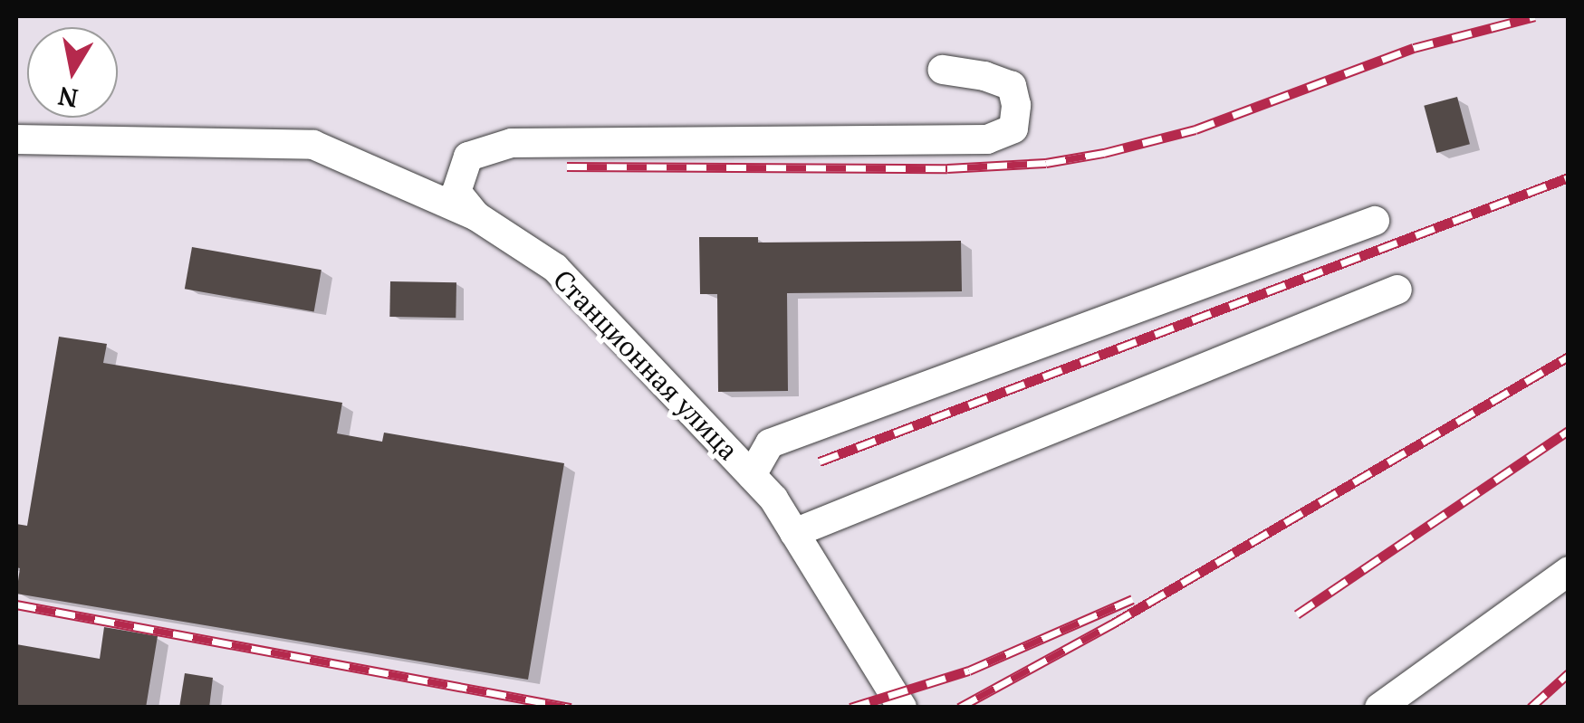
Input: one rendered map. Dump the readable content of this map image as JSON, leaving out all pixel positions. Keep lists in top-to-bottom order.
{
  "streets": {
    "street": ["Станционная улица"]
  },
  "north": "bottom"
}
